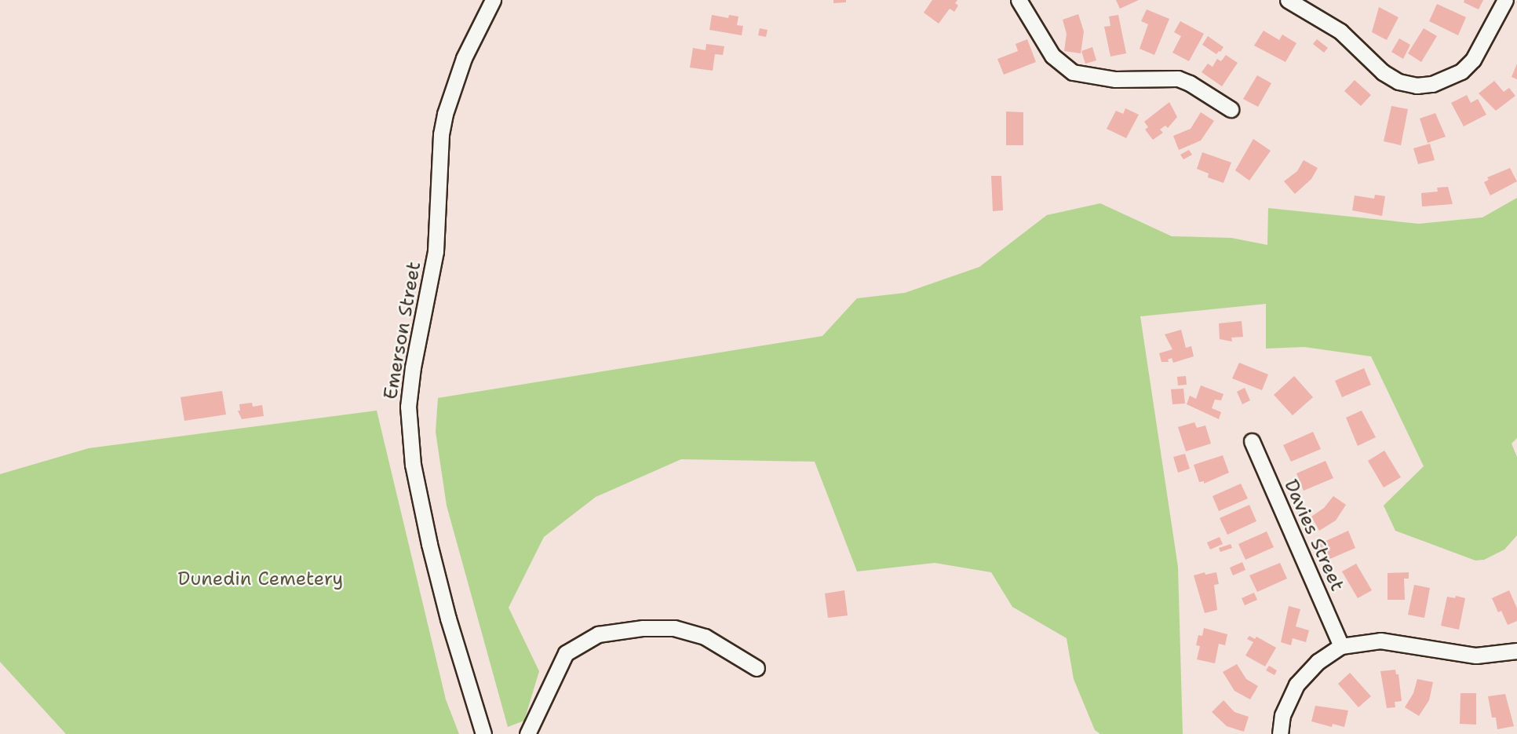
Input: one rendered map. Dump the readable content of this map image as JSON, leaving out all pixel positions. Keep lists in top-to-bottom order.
{
  "streets": {
    "street": ["Emerson Street", "Davies Street"]
  },
  "parks": ["Dunedin Cemetery"]
}
